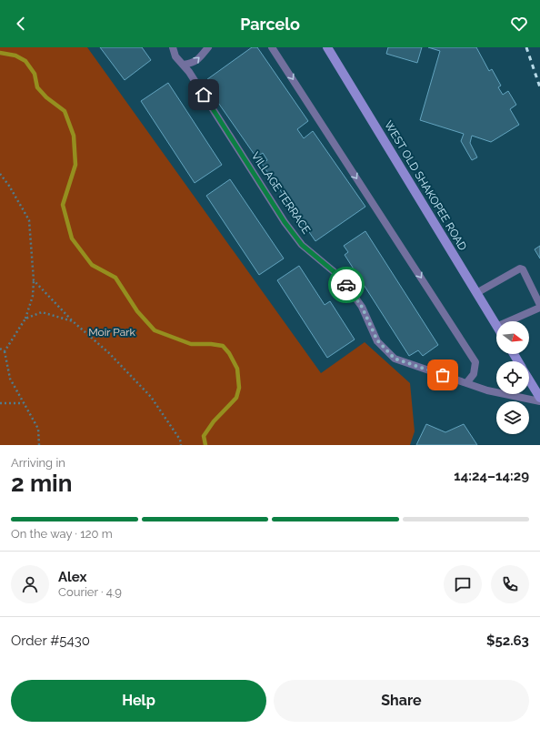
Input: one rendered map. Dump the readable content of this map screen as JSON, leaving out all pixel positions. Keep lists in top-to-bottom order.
{
  "streets": {
    "main road": ["WEST OLD SHAKOPEE ROAD"],
    "lane": ["VILLAGE TERRACE"]
  },
  "parks": ["Moir Park"],
  "north": "right",
  "page": {
    "header": "Parcelo",
    "heading": ["2 min", "Arriving in", "14:24–14:29"],
    "panel": [
      "Alex",
      "Courier · 4.9",
      "Order #5430",
      "$52.63"
    ],
    "bar": "On the way · 120 m",
    "buttons": ["Help", "Share"]
  }
}
